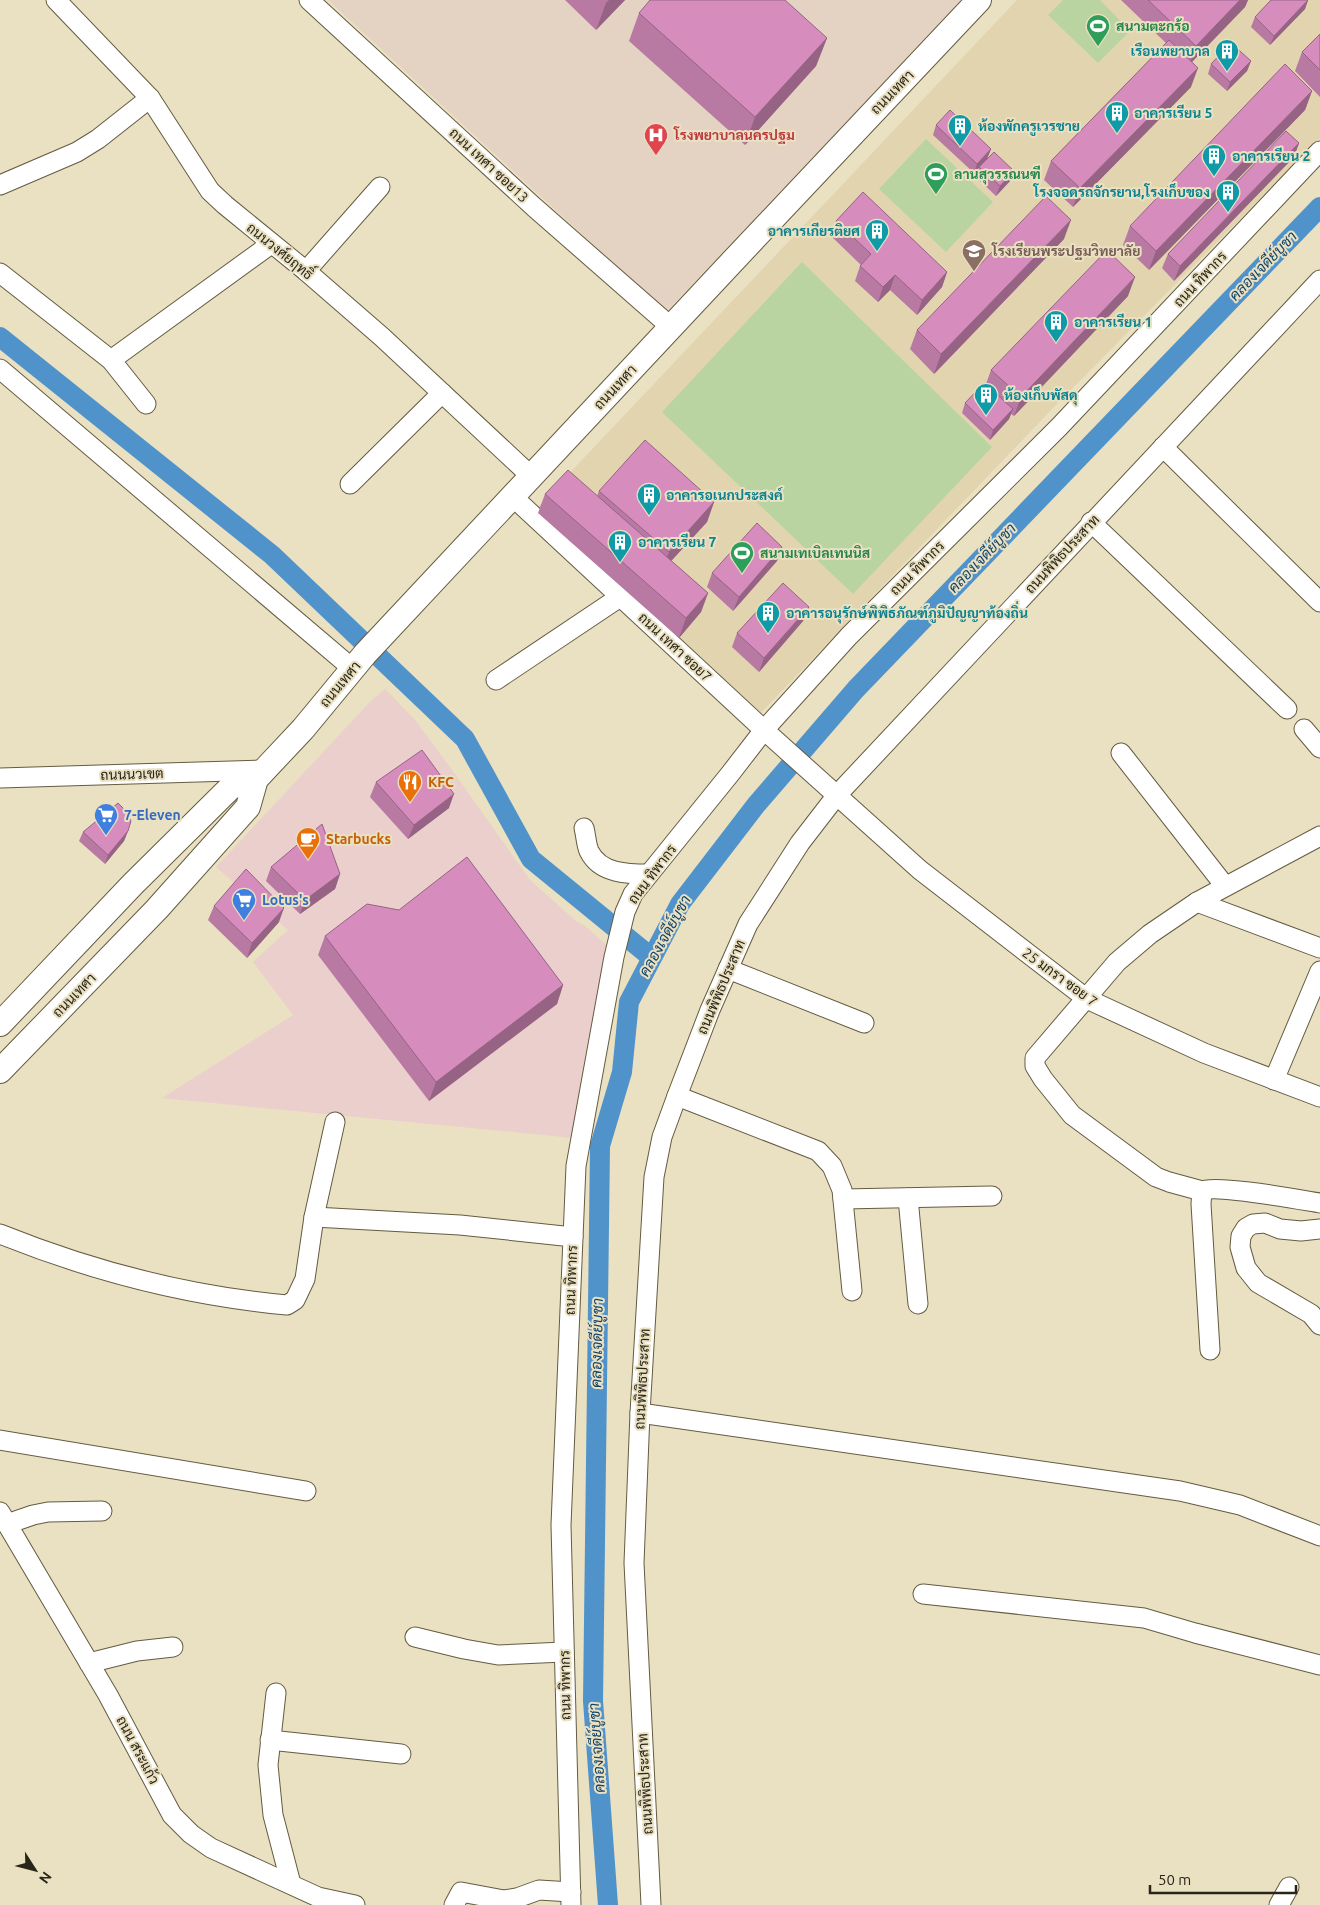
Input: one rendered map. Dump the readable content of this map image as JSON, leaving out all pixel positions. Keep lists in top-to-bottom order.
{
  "streets": {
    "main road": ["ถนนเทศา"],
    "street": [
      "ถนน เทศา ซอย13",
      "ถนนวงศ์ยฤทธิ์",
      "ถนน ทิพากร",
      "ถนนพิพิธประสาท",
      "ถนน เทศา ซอย7",
      "ถนนนวเขต",
      "25 มกรา ซอย 7",
      "ถนน สระแก้ว"
    ]
  },
  "crossings": [
    ["ถนนเทศา", "ถนน เทศา ซอย13"],
    ["ถนนเทศา", "ถนนวงศ์ยฤทธิ์"],
    ["ถนนเทศา", "ถนน เทศา ซอย7"],
    ["ถนนเทศา", "ถนนนวเขต"],
    ["ถนน ทิพากร", "ถนน เทศา ซอย7"],
    ["ถนนพิพิธประสาท", "ถนน เทศา ซอย7"],
    ["ถนนพิพิธประสาท", "25 มกรา ซอย 7"],
    ["ถนน เทศา ซอย7", "25 มกรา ซอย 7"]
  ],
  "water": ["คลองเจดีย์บูชา"],
  "places": {
    "sports": ["สนามตะกร้อ", "ลานสุวรรณนฑี", "สนามเทเบิลเทนนิส"],
    "building": [
      "เรือนพยาบาล",
      "อาคารเรียน 5",
      "ห้องพักครูเวรชาย",
      "อาคารเรียน 2",
      "โรงจอดรถจักรยาน,โรงเก็บของ",
      "อาคารเกียรติยศ",
      "อาคารเรียน 1",
      "ห้องเก็บพัสดุ",
      "อาคารอเนกประสงค์",
      "อาคารเรียน 7",
      "อาคารอนุรักษ์พิพิธภัณฑ์ภูมิปัญญาท้องถิ่น"
    ],
    "hospital": ["โรงพยาบาลนครปฐม"],
    "school or university": ["โรงเรียนพระปฐมวิทยาลัย"],
    "restaurant": ["KFC"],
    "supermarket": ["7-Eleven", "Lotus's"],
    "cafe": ["Starbucks"]
  },
  "scale_bar": "50 m",
  "north": "bottom right"
}
